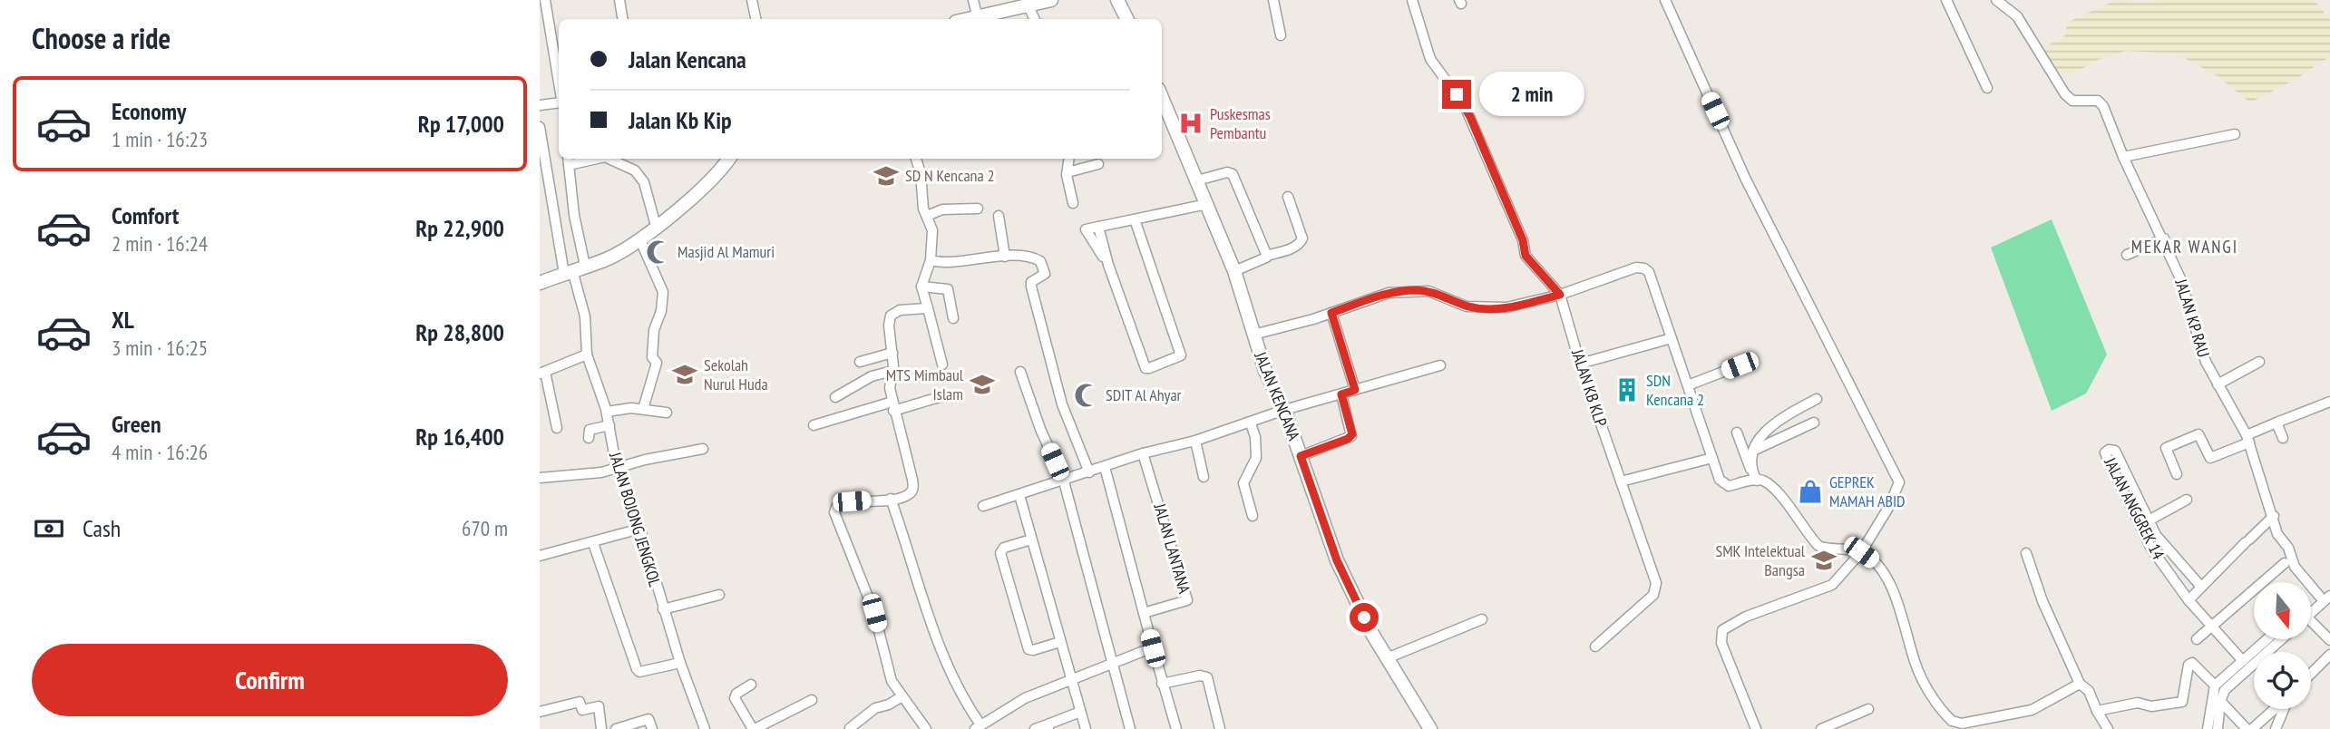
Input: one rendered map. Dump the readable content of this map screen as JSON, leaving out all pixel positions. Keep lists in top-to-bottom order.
{
  "streets": {
    "street": [
      "JALAN KP RAU",
      "JALAN KB KLP",
      "JALAN KENCANA",
      "JALAN ANGGREK 14",
      "JALAN BOJONG JENGKOL",
      "JALAN LANTANA"
    ]
  },
  "districts": ["MEKAR WANGI"],
  "places": {
    "hospital": ["Puskesmas Pembantu"],
    "school or university": [
      "SD N Kencana 2",
      "Sekolah Nurul Huda",
      "MTS Mimbaul Islam",
      "SMK Intelektual Bangsa"
    ],
    "mosque": ["Masjid Al Mamuri", "SDIT Al Ahyar"],
    "building": ["SDN Kencana 2"],
    "shop": ["GEPREK MAMAH ABID"]
  },
  "north": "bottom",
  "page": {
    "heading": "Choose a ride",
    "banner": ["Jalan Kencana", "Jalan Kb Kip"],
    "bubble": "2 min",
    "list": [
      {
        "name": "Economy",
        "note": "1 min · 16:23",
        "value": "Rp 17,000"
      },
      {
        "name": "Comfort",
        "note": "2 min · 16:24",
        "value": "Rp 22,900"
      },
      {
        "name": "XL",
        "note": "3 min · 16:25",
        "value": "Rp 28,800"
      },
      {
        "name": "Green",
        "note": "4 min · 16:26",
        "value": "Rp 16,400"
      }
    ],
    "pay": ["Cash", "670 m"],
    "buttons": "Confirm"
  }
}
